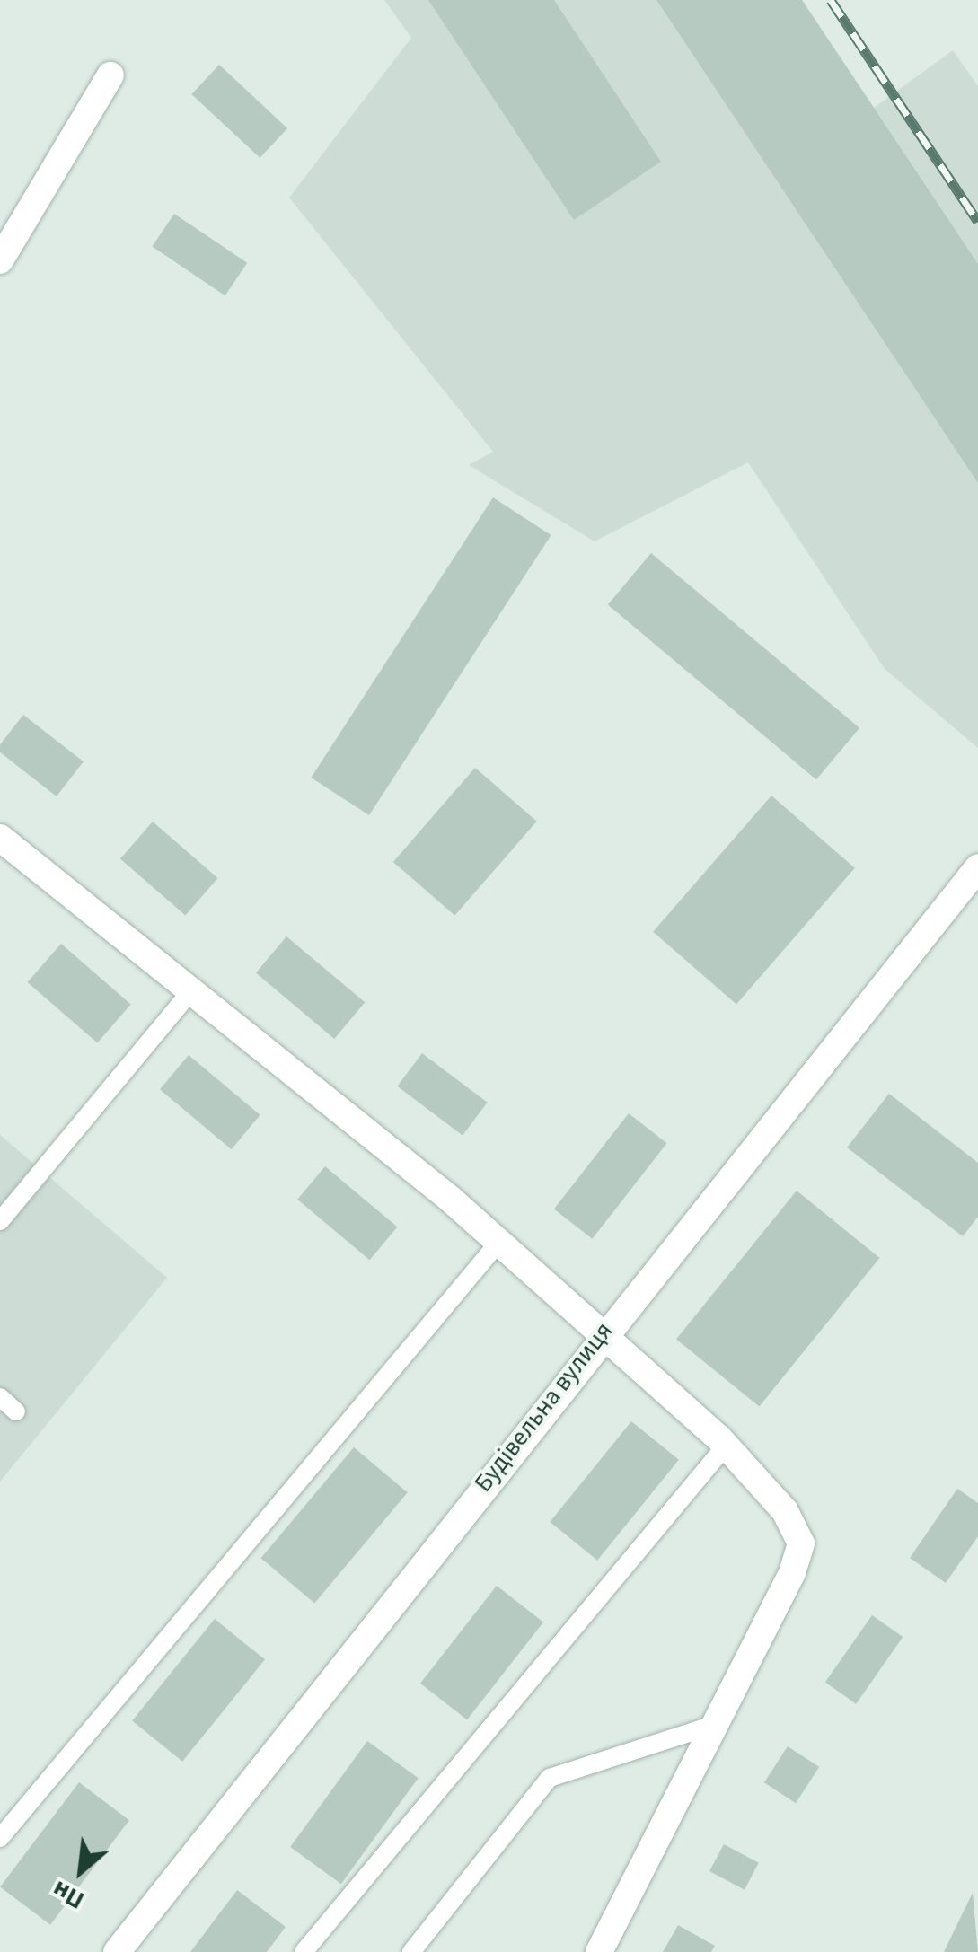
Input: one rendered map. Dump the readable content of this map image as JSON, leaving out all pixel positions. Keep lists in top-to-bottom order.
{
  "streets": {
    "street": ["Будівельна вулиця"]
  },
  "north": "bottom left"
}
